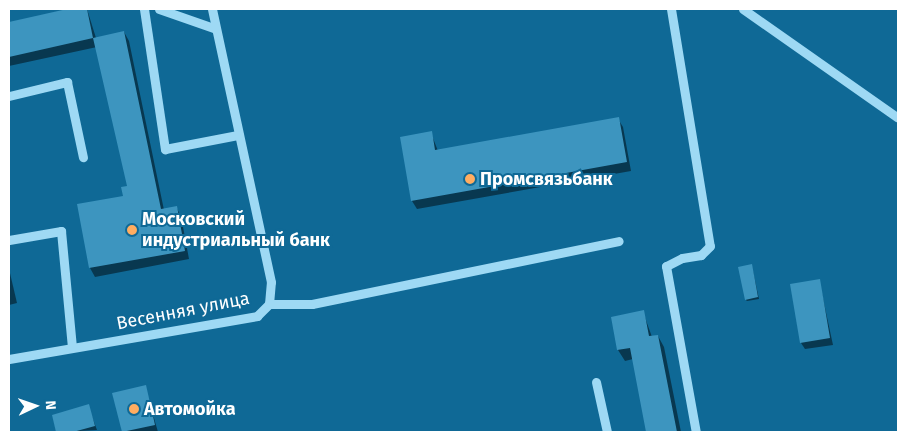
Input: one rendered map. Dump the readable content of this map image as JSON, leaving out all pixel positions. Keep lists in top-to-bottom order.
{
  "streets": {
    "street": ["Весенняя улица"]
  },
  "places": ["Промсвязьбанк", "Московский индустриальный банк", "Автомойка"],
  "north": "right"
}
